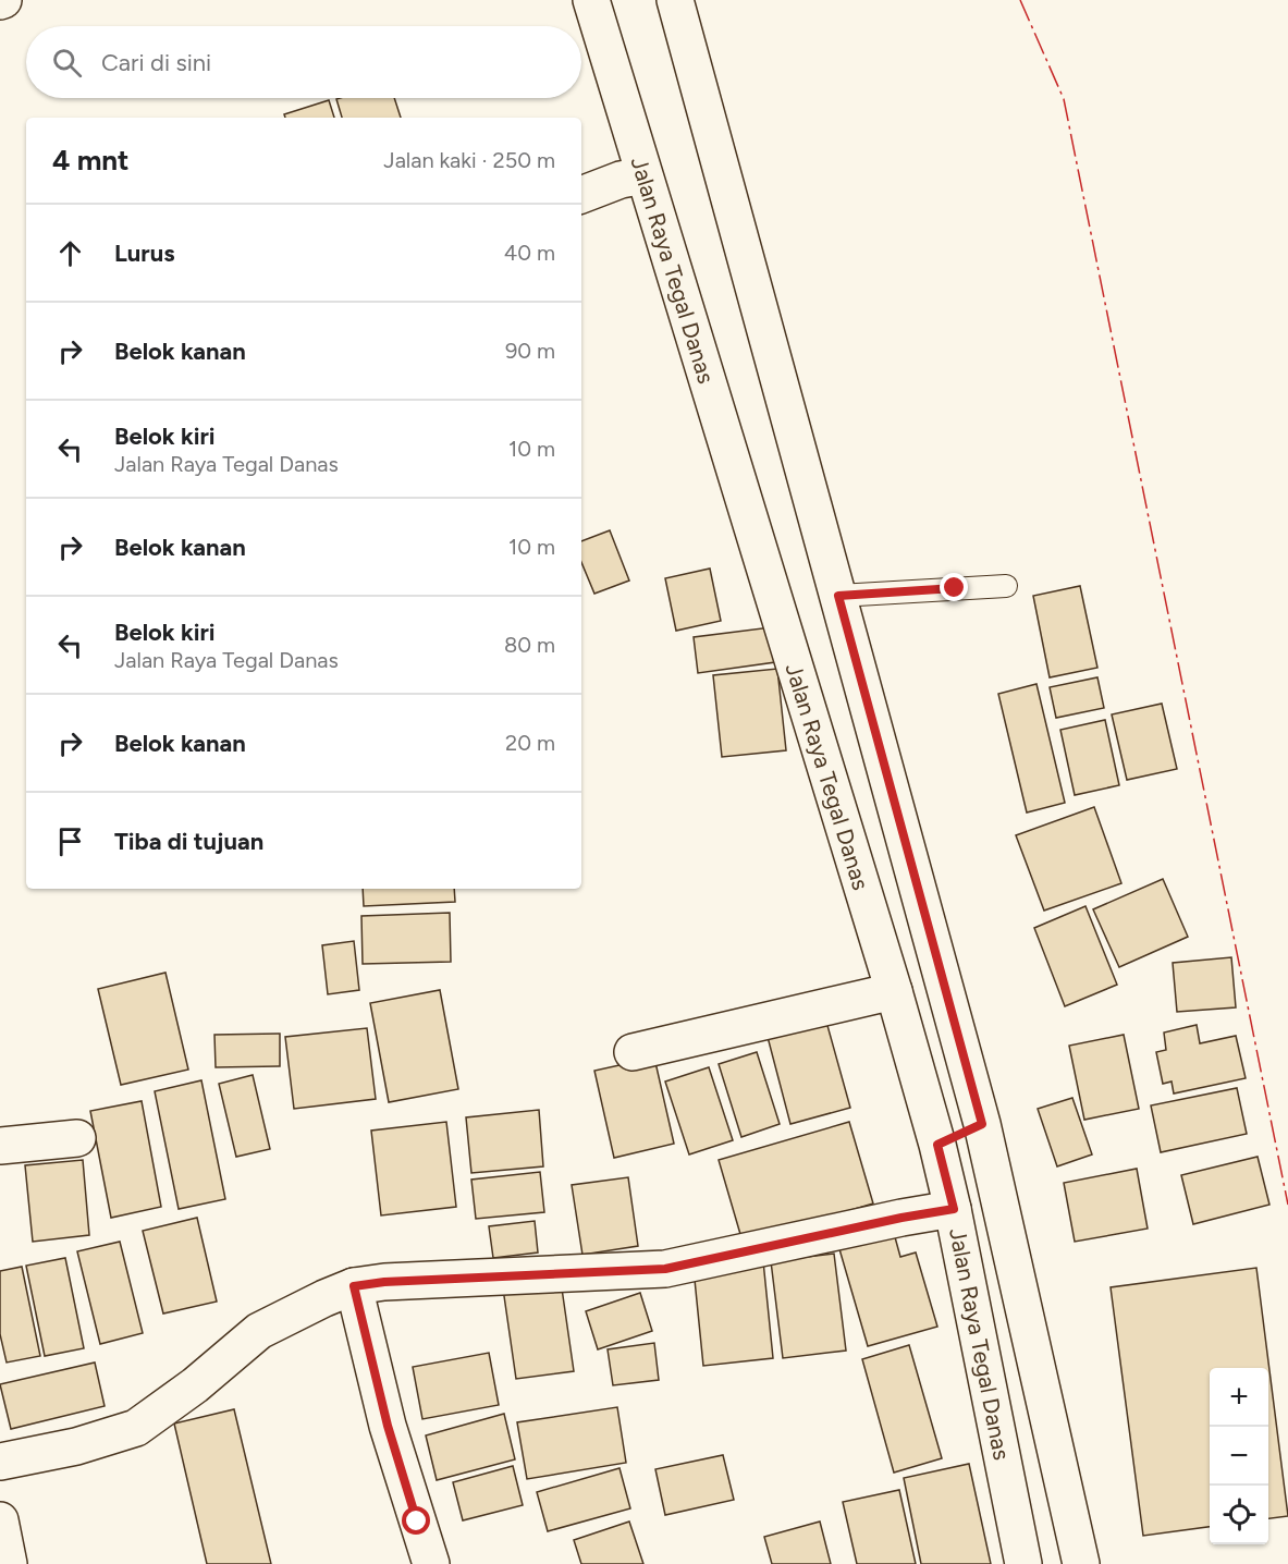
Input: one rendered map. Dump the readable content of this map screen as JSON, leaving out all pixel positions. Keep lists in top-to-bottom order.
{
  "streets": {
    "street": ["Jalan Raya Tegal Danas"]
  },
  "page": {
    "search": "Cari di sini",
    "heading": ["4 mnt", "Jalan kaki · 250 m"],
    "list": [
      ["Lurus", "40 m"],
      ["Belok kanan", "90 m"],
      ["Belok kiri", "Jalan Raya Tegal Danas", "10 m"],
      ["Belok kanan", "10 m"],
      ["Belok kiri", "Jalan Raya Tegal Danas", "80 m"],
      ["Belok kanan", "20 m"],
      "Tiba di tujuan"
    ],
    "map_buttons": ["+", "−"]
  }
}
